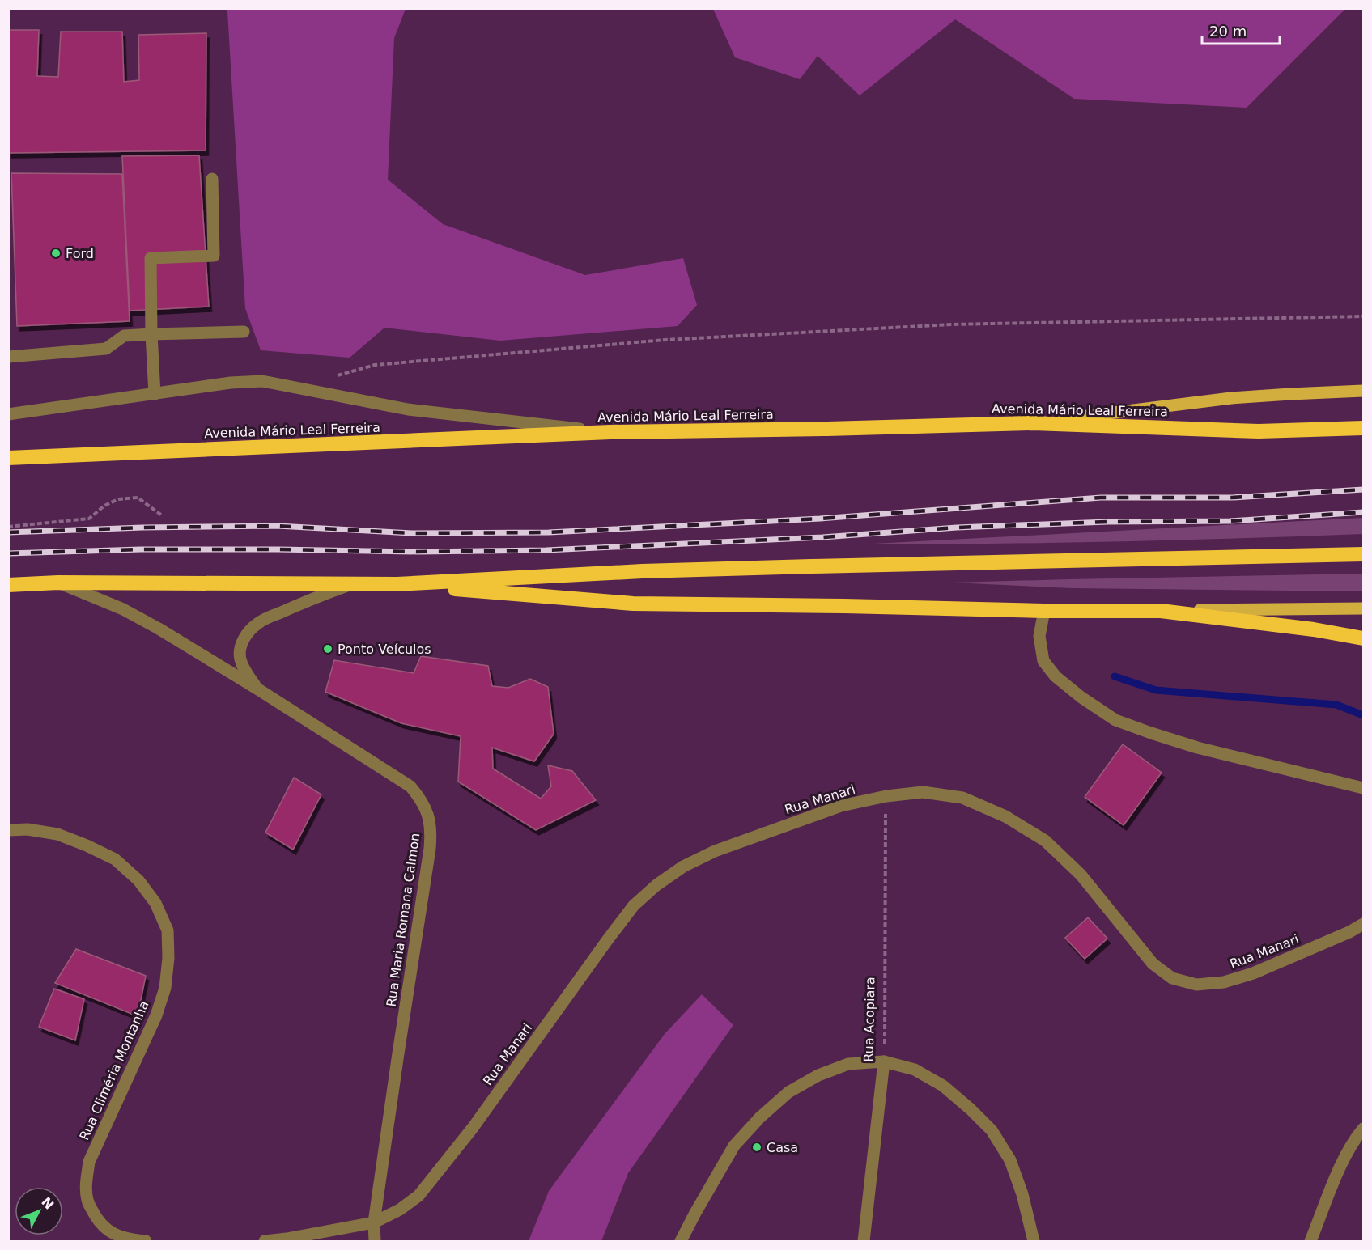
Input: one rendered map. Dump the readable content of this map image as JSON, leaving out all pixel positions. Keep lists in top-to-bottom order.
{
  "streets": {
    "highway": ["Avenida Mário Leal Ferreira"],
    "street": [
      "Rua Manari",
      "Rua Maria Romana Calmon",
      "Rua Acopiara",
      "Rua Climéria Montanha"
    ]
  },
  "crossings": [
    ["Rua Manari", "Rua Maria Romana Calmon"],
    ["Rua Manari", "Rua Acopiara"]
  ],
  "places": ["Ford", "Ponto Veículos", "Casa"],
  "scale_bar": "20 m",
  "north": "top right"
}
